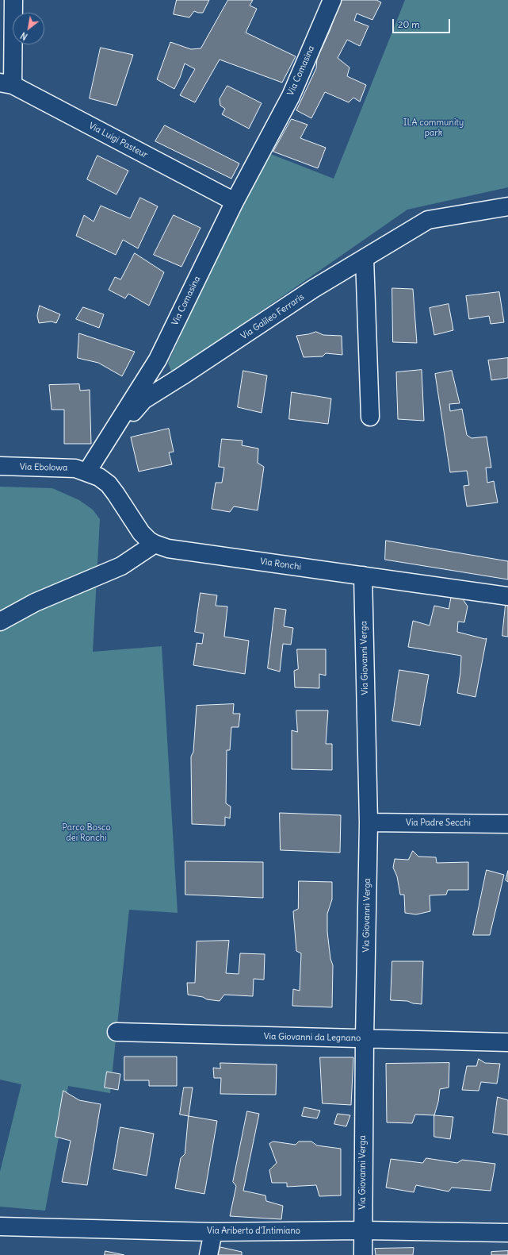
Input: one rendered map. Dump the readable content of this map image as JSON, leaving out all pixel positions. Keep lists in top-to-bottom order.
{
  "streets": {
    "street": [
      "Via Comasina",
      "Via Luigi Pasteur",
      "Via Galileo Ferraris",
      "Via Ebolowa",
      "Via Ronchi",
      "Via Giovanni Verga",
      "Via Padre Secchi",
      "Via Giovanni da Legnano",
      "Via Ariberto d'Intimiano"
    ]
  },
  "crossings": [
    ["Via Comasina", "Via Luigi Pasteur"],
    ["Via Comasina", "Via Galileo Ferraris"],
    ["Via Comasina", "Via Ebolowa"],
    ["Via Comasina", "Via Ronchi"],
    ["Via Galileo Ferraris", "Via Ebolowa"],
    ["Via Galileo Ferraris", "Via Ronchi"],
    ["Via Ebolowa", "Via Ronchi"],
    ["Via Ronchi", "Via Giovanni Verga"],
    ["Via Giovanni Verga", "Via Padre Secchi"],
    ["Via Giovanni Verga", "Via Giovanni da Legnano"],
    ["Via Giovanni Verga", "Via Ariberto d'Intimiano"]
  ],
  "parks": ["ILA community park", "Parco Bosco dei Ronchi"],
  "scale_bar": "20 m",
  "north": "bottom left"
}
